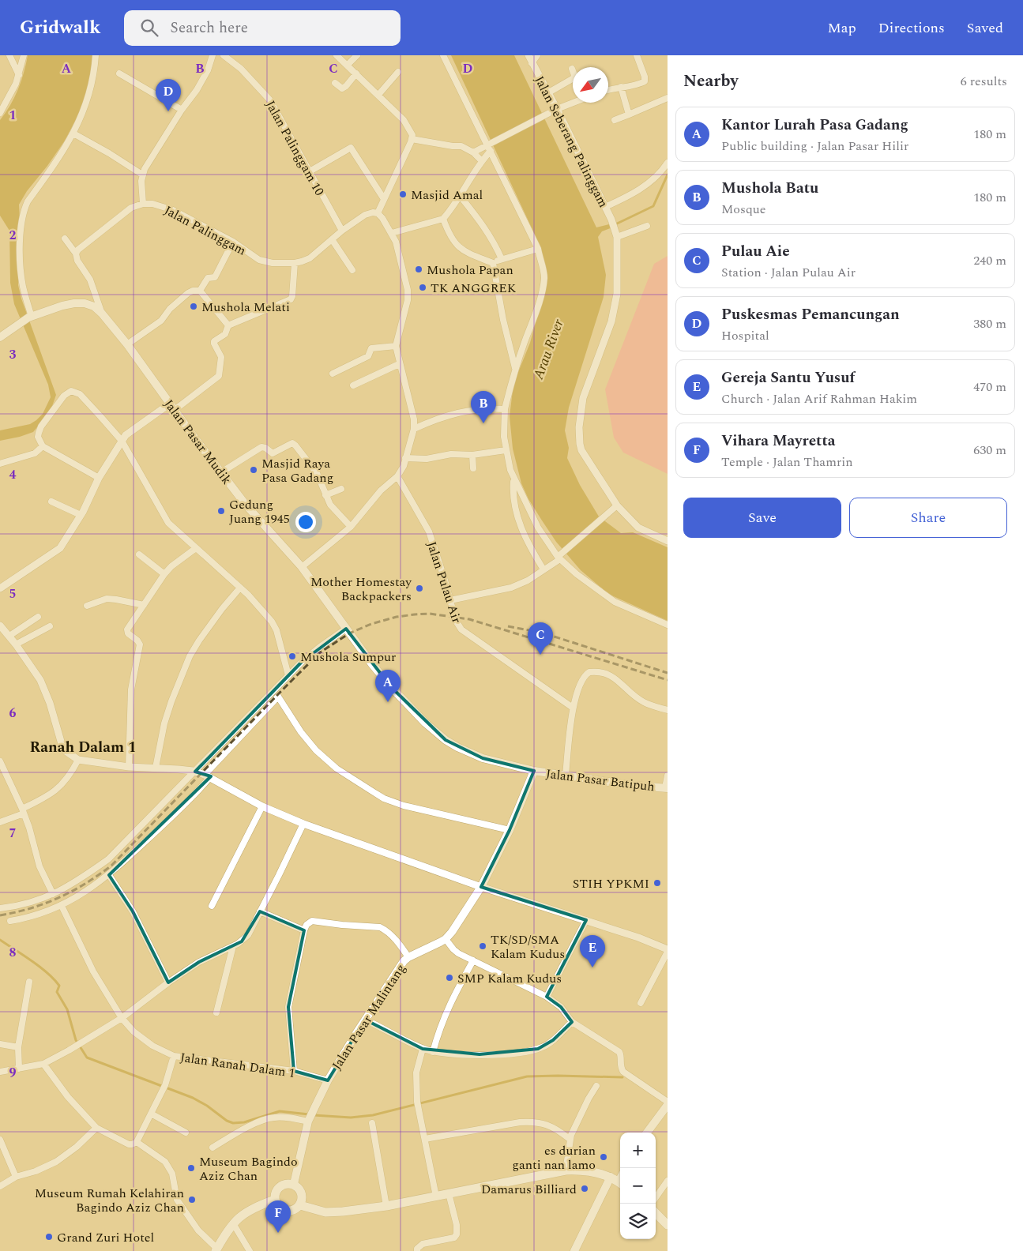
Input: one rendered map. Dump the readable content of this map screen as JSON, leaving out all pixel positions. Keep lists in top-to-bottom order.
{
  "streets": {
    "main road": ["Jalan Pasar Mudik", "Jalan Pasar Batipuh", "Jalan Pasar Malintang"],
    "street": [
      "Jalan Seberang Palinggam",
      "Jalan Palinggam 10",
      "Jalan Palinggam",
      "Jalan Pulau Air",
      "Jalan Ranah Dalam 1"
    ]
  },
  "crossings": [
    ["Jalan Palinggam 10", "Jalan Palinggam"],
    ["Jalan Pasar Mudik", "Jalan Pasar Batipuh"],
    ["Jalan Pasar Batipuh", "Jalan Pasar Malintang"],
    ["Jalan Pasar Malintang", "Jalan Ranah Dalam 1"]
  ],
  "districts": ["Ranah Dalam 1"],
  "water": ["Arau River"],
  "places": [
    "Masjid Amal",
    "Mushola Papan",
    "TK ANGGREK",
    "Mushola Melati",
    "Masjid Raya Pasa Gadang",
    "Gedung Juang 1945",
    "Mother Homestay Backpackers",
    "Mushola Sumpur",
    "STIH YPKMI",
    "TK/SD/SMA Kalam Kudus",
    "SMP Kalam Kudus",
    "es durian ganti nan lamo",
    "Museum Bagindo Aziz Chan",
    "Damarus Billiard",
    "Museum Rumah Kelahiran Bagindo Aziz Chan",
    "Grand Zuri Hotel"
  ],
  "north": "bottom left",
  "page": {
    "header": "Gridwalk",
    "search": "Search here",
    "nav": ["Map", "Directions", "Saved"],
    "heading": ["Nearby", "6 results"],
    "pins": [
      "D",
      "B",
      "C",
      "A",
      "E",
      "F"
    ],
    "list": [
      {
        "mark": "A",
        "name": "Kantor Lurah Pasa Gadang",
        "note": "Public building · Jalan Pasar Hilir",
        "value": "180 m"
      },
      {
        "mark": "B",
        "name": "Mushola Batu",
        "note": "Mosque",
        "value": "180 m"
      },
      {
        "mark": "C",
        "name": "Pulau Aie",
        "note": "Station · Jalan Pulau Air",
        "value": "240 m"
      },
      {
        "mark": "D",
        "name": "Puskesmas Pemancungan",
        "note": "Hospital",
        "value": "380 m"
      },
      {
        "mark": "E",
        "name": "Gereja Santu Yusuf",
        "note": "Church · Jalan Arif Rahman Hakim",
        "value": "470 m"
      },
      {
        "mark": "F",
        "name": "Vihara Mayretta",
        "note": "Temple · Jalan Thamrin",
        "value": "630 m"
      }
    ],
    "buttons": ["Save", "Share"],
    "map_buttons": ["+", "−"]
  },
  "grid": {
    "columns": [
      "A",
      "B",
      "C",
      "D"
    ],
    "rows": [
      "1",
      "2",
      "3",
      "4",
      "5",
      "6",
      "7",
      "8",
      "9"
    ]
  }
}
